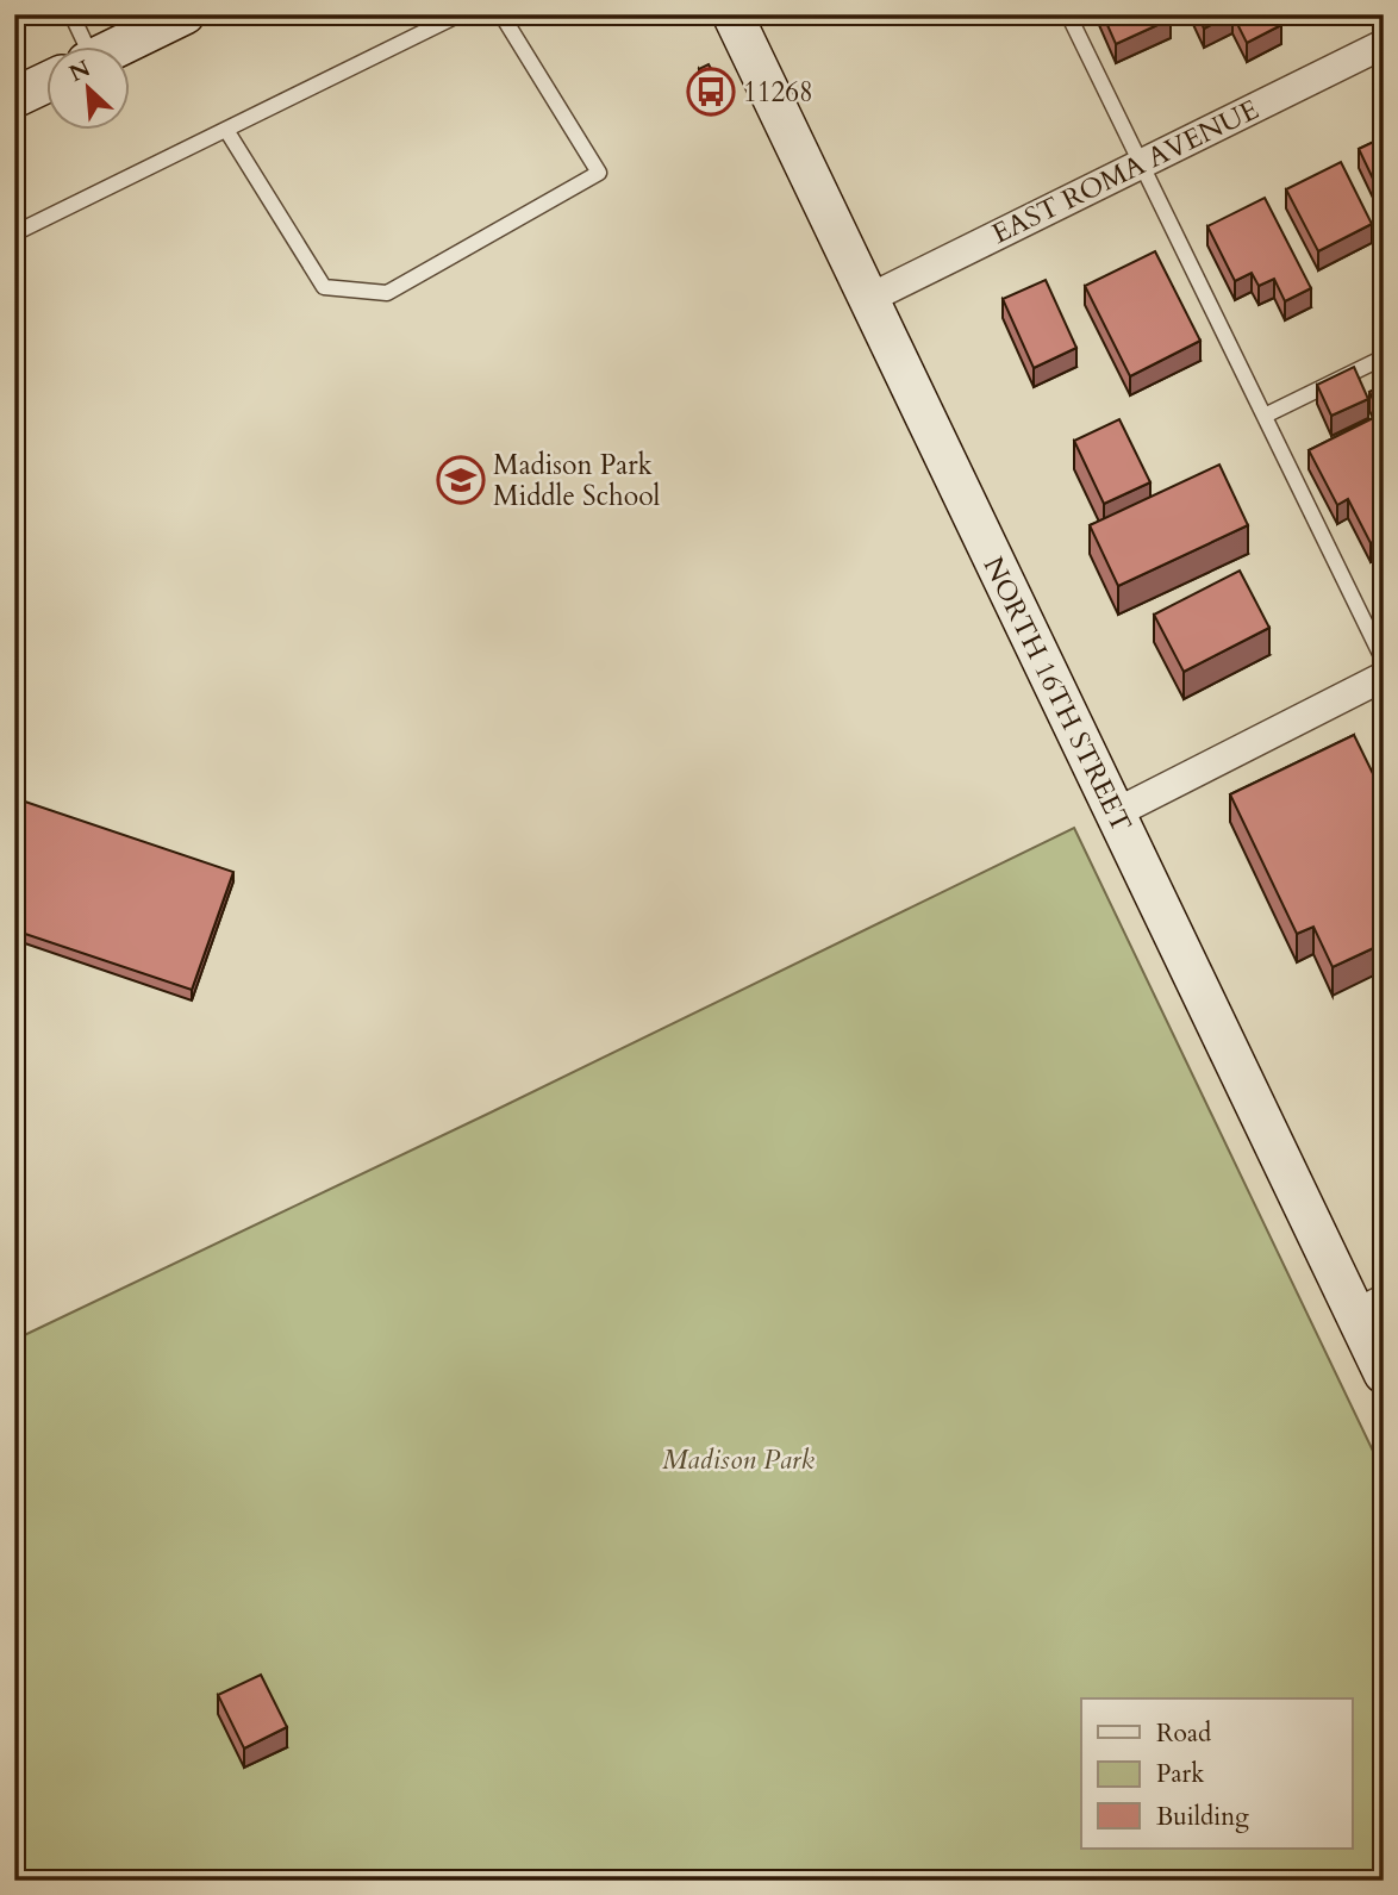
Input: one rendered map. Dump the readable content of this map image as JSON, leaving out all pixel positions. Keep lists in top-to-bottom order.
{
  "streets": {
    "main road": ["NORTH 16TH STREET"],
    "street": ["EAST ROMA AVENUE"]
  },
  "crossings": [
    ["EAST ROMA AVENUE", "NORTH 16TH STREET"]
  ],
  "parks": ["Madison Park"],
  "places": {
    "bus stop": ["11268"],
    "school or university": ["Madison Park Middle School"]
  },
  "legend": ["Road", "Park", "Building"],
  "north": "top left"
}
